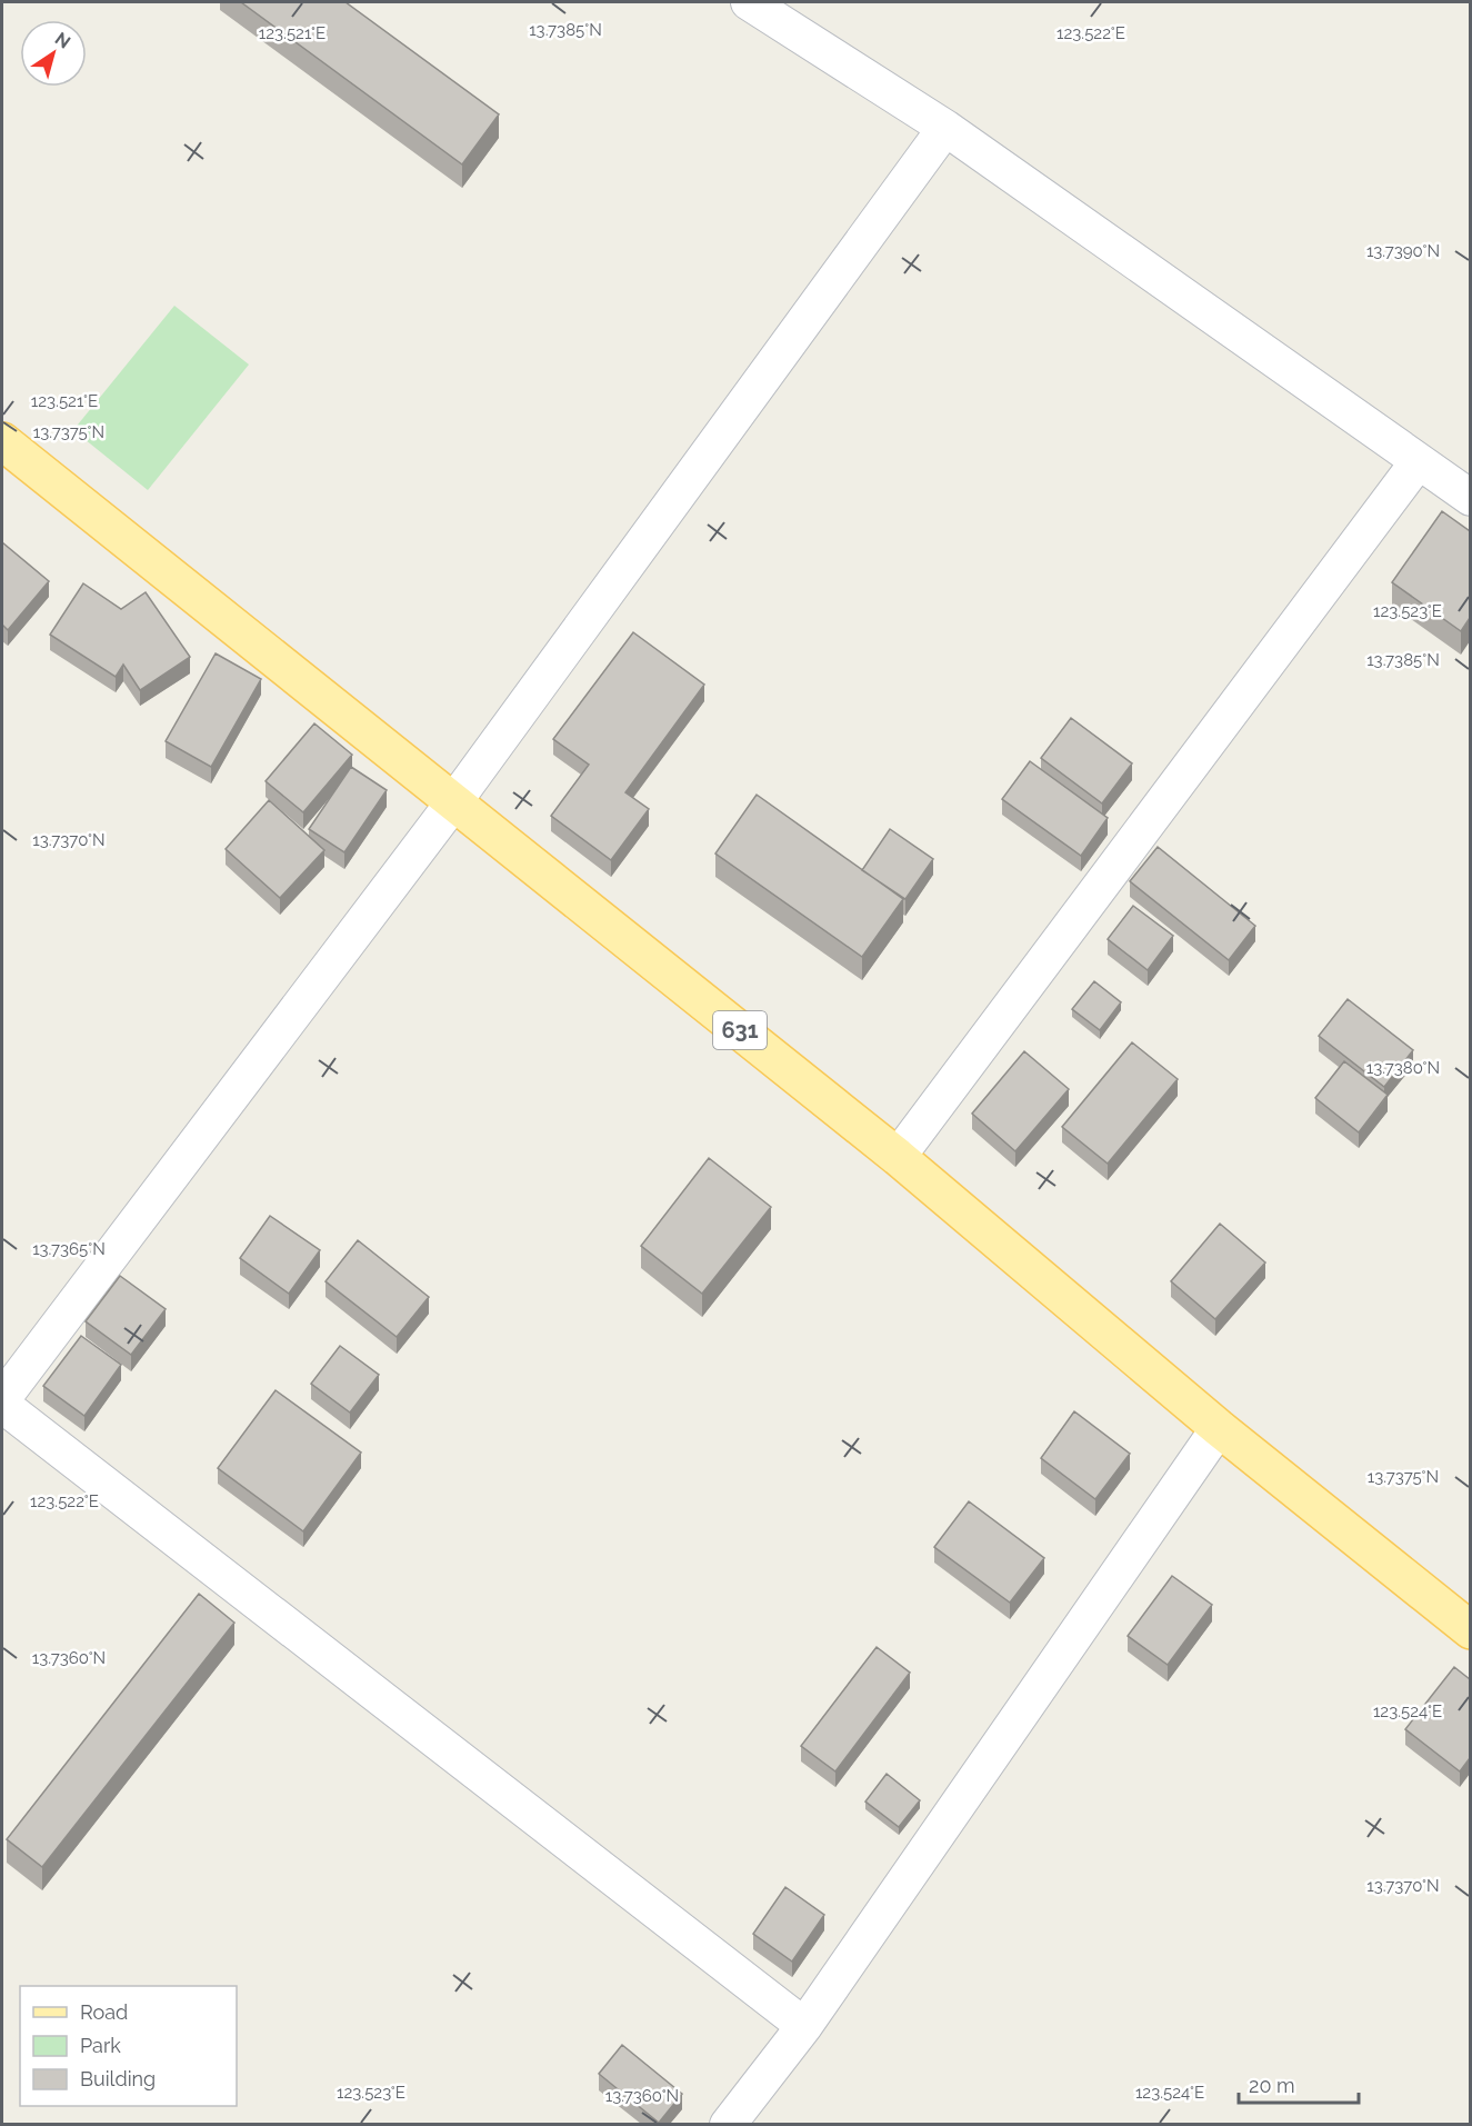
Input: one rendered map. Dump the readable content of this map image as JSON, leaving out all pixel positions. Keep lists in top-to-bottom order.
{
  "streets": {
    "main road": ["631"]
  },
  "legend": ["Road", "Park", "Building"],
  "scale_bar": "20 m",
  "north": "top right",
  "coordinates": [
    "13.7385°N",
    "123.521°E",
    "123.522°E",
    "13.7390°N",
    "13.7375°N",
    "123.523°E",
    "13.7370°N",
    "13.7380°N",
    "13.7365°N",
    "13.7360°N",
    "123.524°E"
  ]
}
